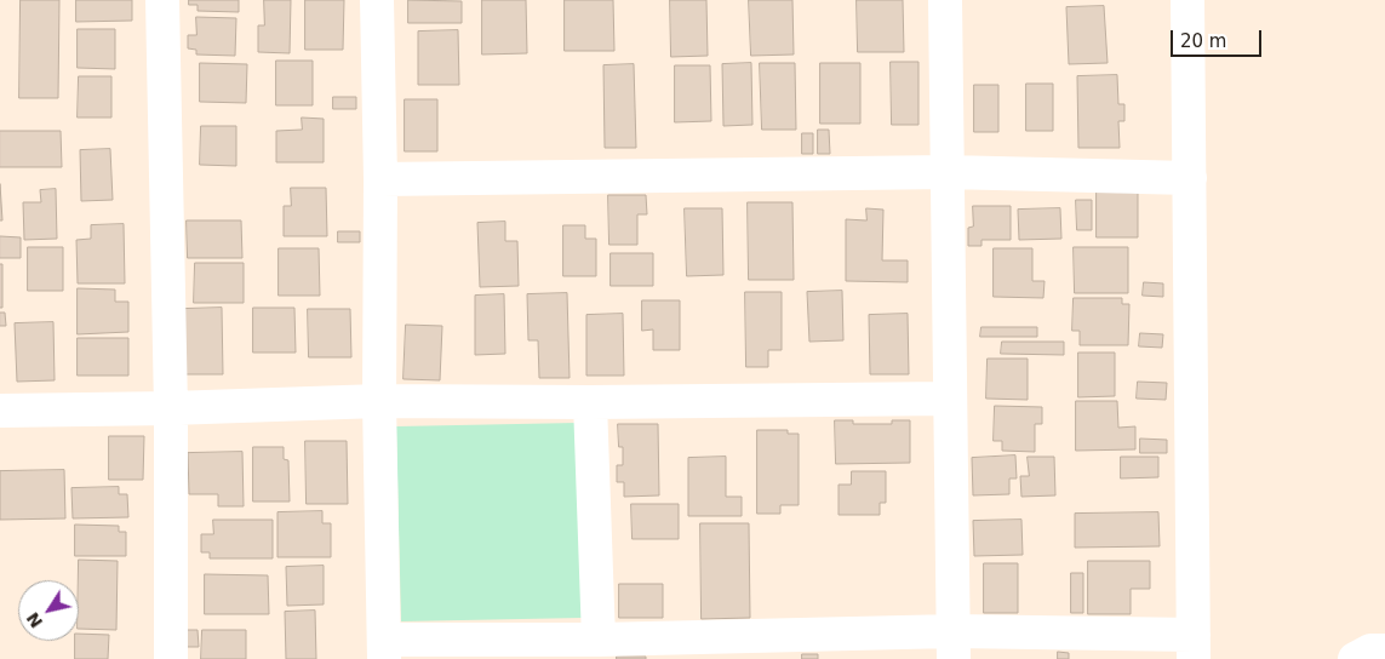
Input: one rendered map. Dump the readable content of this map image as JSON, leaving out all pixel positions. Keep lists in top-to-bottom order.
{
  "scale_bar": "20 m",
  "north": "bottom left"
}
